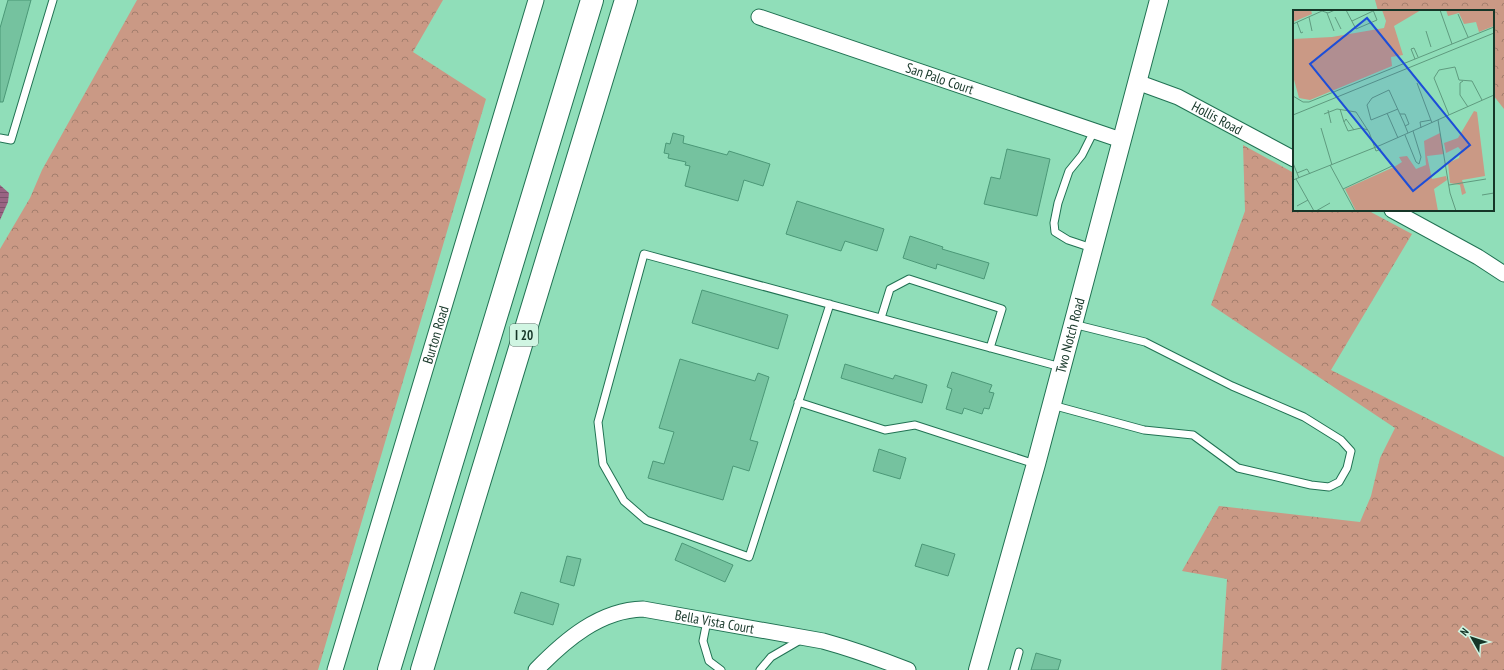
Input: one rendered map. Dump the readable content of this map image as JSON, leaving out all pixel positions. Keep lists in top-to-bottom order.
{
  "streets": {
    "highway": ["I 20"],
    "street": [
      "San Palo Court",
      "Hollis Road",
      "Burton Road",
      "Two Notch Road",
      "Bella Vista Court"
    ]
  },
  "crossings": [
    ["San Palo Court", "Two Notch Road"],
    ["Hollis Road", "Two Notch Road"]
  ],
  "north": "top left"
}
